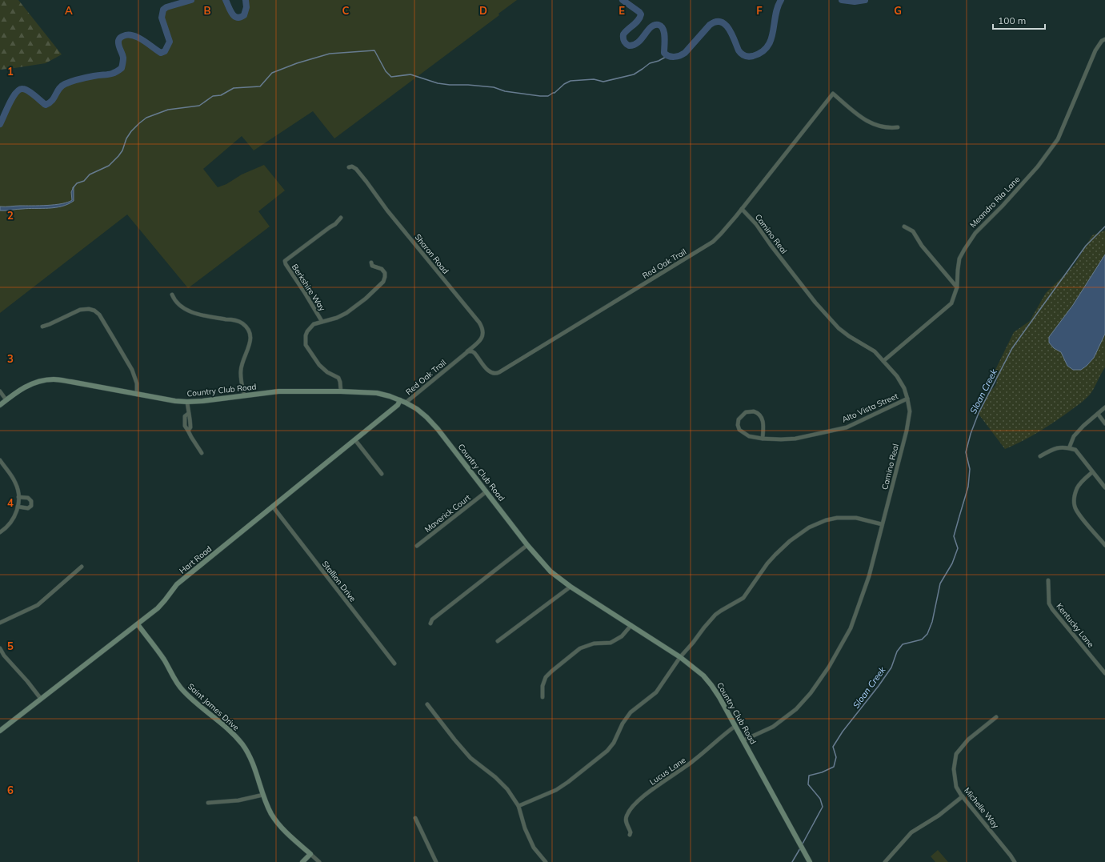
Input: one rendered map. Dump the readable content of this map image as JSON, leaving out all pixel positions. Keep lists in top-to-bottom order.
{
  "streets": {
    "main road": ["Country Club Road", "Hart Road", "Saint James Drive"],
    "street": [
      "Meandro Ria Lane",
      "Camino Real",
      "Sharon Road",
      "Red Oak Trail",
      "Berkshire Way",
      "Alto Vista Street",
      "Maverick Court",
      "Stallion Drive",
      "Kentucky Lane",
      "Lucus Lane",
      "Michelle Way"
    ]
  },
  "crossings": [
    ["Meandro Ria Lane", "Camino Real"],
    ["Camino Real", "Red Oak Trail"],
    ["Camino Real", "Country Club Road"],
    ["Camino Real", "Alto Vista Street"],
    ["Sharon Road", "Red Oak Trail"],
    ["Red Oak Trail", "Country Club Road"],
    ["Country Club Road", "Maverick Court"],
    ["Country Club Road", "Hart Road"],
    ["Country Club Road", "Lucus Lane"],
    ["Hart Road", "Stallion Drive"],
    ["Hart Road", "Saint James Drive"]
  ],
  "water": ["Sloan Creek"],
  "scale_bar": "100 m",
  "grid": {
    "columns": [
      "A",
      "B",
      "C",
      "D",
      "E",
      "F",
      "G"
    ],
    "rows": [
      "1",
      "2",
      "3",
      "4",
      "5",
      "6"
    ]
  }
}
